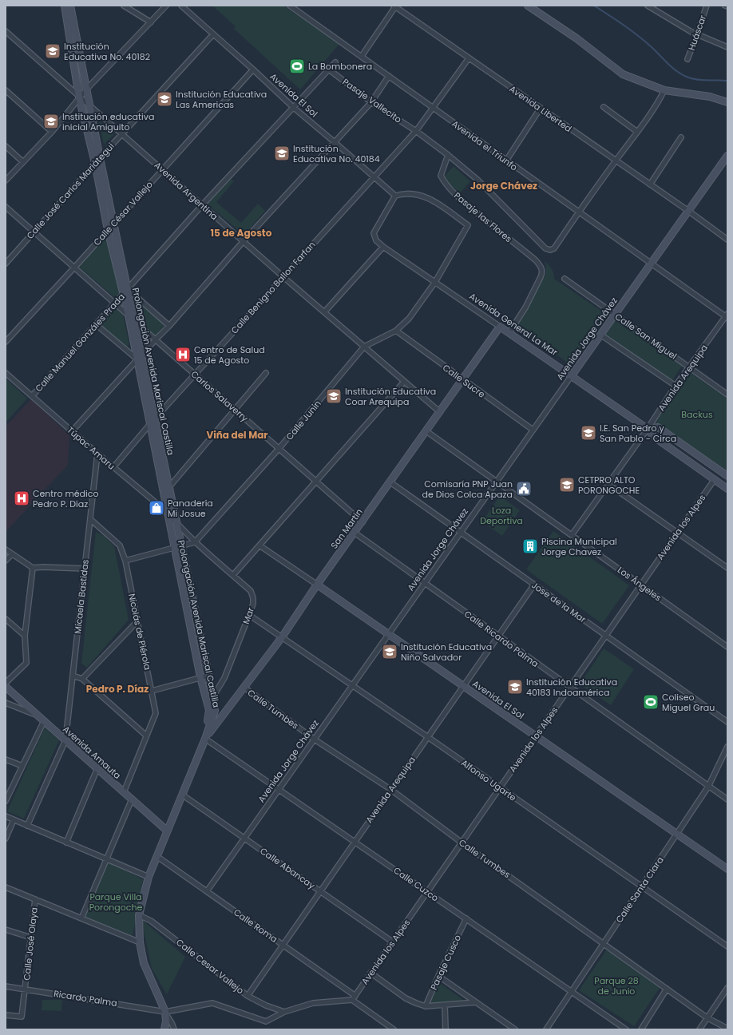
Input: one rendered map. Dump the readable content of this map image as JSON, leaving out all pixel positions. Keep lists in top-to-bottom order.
{
  "streets": {
    "street": [
      "Huáscar",
      "Avenida El Sol",
      "Pasaje Vallecito",
      "Avenida Liberted",
      "Avenida el Triunfo",
      "Calle José Carlos Mariátegui",
      "Avenida Argentina",
      "Calle César Vallejo",
      "Pasaje las Flores",
      "Calle Benigno Ballon Farfan",
      "Avenida General La Mar",
      "Calle San Miguel",
      "Avenida Jorge Chávez",
      "Calle Manuel Gonzáles Prada",
      "Prolongación Avenida Mariscal Castilla",
      "Avenida Arequipa",
      "Calle Sucre",
      "Carlos Salaverry",
      "Calle Junin",
      "Túpac Amaru",
      "Avenida los Alpes",
      "San Martin",
      "Los Ángeles",
      "Micaela Bastidas",
      "Jose de la Mar",
      "Mar",
      "Nicolás de Piérola",
      "Calle Ricardo Palma",
      "Calle Tumbes",
      "Avenida Amauta",
      "Alfonso Ugarte",
      "Calle Abancay",
      "Calle Cuzco",
      "Calle Santa Clara",
      "Calle Roma",
      "Calle José Olaya",
      "Pasaje Cusco",
      "Calle Cesar Vallejo",
      "Ricardo Palma"
    ]
  },
  "crossings": [
    ["Avenida El Sol", "Calle José Carlos Mariátegui"],
    ["Avenida El Sol", "Calle César Vallejo"],
    ["Avenida El Sol", "Calle Benigno Ballon Farfan"],
    ["Avenida El Sol", "Avenida General La Mar"],
    ["Avenida El Sol", "Avenida Jorge Chávez"],
    ["Avenida El Sol", "Calle Manuel Gonzáles Prada"],
    ["Avenida El Sol", "Avenida Arequipa"],
    ["Avenida El Sol", "Calle Junin"],
    ["Avenida El Sol", "Avenida los Alpes"],
    ["Avenida El Sol", "San Martin"],
    ["Avenida El Sol", "Calle Santa Clara"],
    ["Pasaje Vallecito", "Calle Benigno Ballon Farfan"],
    ["Pasaje Vallecito", "Calle Manuel Gonzáles Prada"],
    ["Avenida Liberted", "Calle Benigno Ballon Farfan"],
    ["Avenida Liberted", "Avenida Jorge Chávez"],
    ["Avenida el Triunfo", "Calle Benigno Ballon Farfan"],
    ["Avenida el Triunfo", "Avenida Jorge Chávez"],
    ["Avenida el Triunfo", "Avenida Arequipa"],
    ["Calle José Carlos Mariátegui", "Avenida Argentina"],
    ["Calle José Carlos Mariátegui", "Prolongación Avenida Mariscal Castilla"],
    ["Calle José Carlos Mariátegui", "Carlos Salaverry"],
    ["Avenida Argentina", "Calle César Vallejo"],
    ["Avenida Argentina", "Calle Benigno Ballon Farfan"],
    ["Avenida Argentina", "Calle Manuel Gonzáles Prada"],
    ["Avenida Argentina", "Prolongación Avenida Mariscal Castilla"],
    ["Avenida Argentina", "Calle Junin"],
    ["Avenida Argentina", "San Martin"],
    ["Calle César Vallejo", "Prolongación Avenida Mariscal Castilla"],
    ["Calle César Vallejo", "Carlos Salaverry"],
    ["Pasaje las Flores", "Avenida General La Mar"],
    ["Calle Benigno Ballon Farfan", "Prolongación Avenida Mariscal Castilla"],
    ["Calle Benigno Ballon Farfan", "Carlos Salaverry"],
    ["Calle Benigno Ballon Farfan", "Túpac Amaru"],
    ["Avenida General La Mar", "Avenida Jorge Chávez"],
    ["Avenida General La Mar", "Avenida Arequipa"],
    ["Avenida General La Mar", "Calle Junin"],
    ["Avenida General La Mar", "Avenida los Alpes"],
    ["Avenida General La Mar", "San Martin"],
    ["Calle San Miguel", "Avenida Jorge Chávez"],
    ["Calle San Miguel", "Avenida Arequipa"],
    ["Avenida Jorge Chávez", "Calle Sucre"],
    ["Avenida Jorge Chávez", "Los Ángeles"],
    ["Avenida Jorge Chávez", "Jose de la Mar"],
    ["Avenida Jorge Chávez", "Calle Ricardo Palma"],
    ["Avenida Jorge Chávez", "Calle Tumbes"],
    ["Avenida Jorge Chávez", "Alfonso Ugarte"],
    ["Avenida Jorge Chávez", "Calle Abancay"],
    ["Avenida Jorge Chávez", "Calle Cuzco"],
    ["Avenida Jorge Chávez", "Calle Roma"],
    ["Calle Manuel Gonzáles Prada", "Prolongación Avenida Mariscal Castilla"],
    ["Calle Manuel Gonzáles Prada", "Carlos Salaverry"],
    ["Calle Manuel Gonzáles Prada", "Túpac Amaru"],
    ["Prolongación Avenida Mariscal Castilla", "Carlos Salaverry"],
    ["Prolongación Avenida Mariscal Castilla", "Túpac Amaru"],
    ["Prolongación Avenida Mariscal Castilla", "San Martin"],
    ["Prolongación Avenida Mariscal Castilla", "Mar"],
    ["Prolongación Avenida Mariscal Castilla", "Avenida Amauta"],
    ["Prolongación Avenida Mariscal Castilla", "Calle Abancay"],
    ["Prolongación Avenida Mariscal Castilla", "Calle Cuzco"],
    ["Prolongación Avenida Mariscal Castilla", "Calle Roma"],
    ["Prolongación Avenida Mariscal Castilla", "Calle Cesar Vallejo"],
    ["Prolongación Avenida Mariscal Castilla", "Ricardo Palma"],
    ["Avenida Arequipa", "Los Ángeles"],
    ["Avenida Arequipa", "Jose de la Mar"],
    ["Avenida Arequipa", "Calle Ricardo Palma"],
    ["Avenida Arequipa", "Calle Tumbes"],
    ["Avenida Arequipa", "Alfonso Ugarte"],
    ["Avenida Arequipa", "Calle Abancay"],
    ["Avenida Arequipa", "Calle Cuzco"],
    ["Avenida Arequipa", "Calle Roma"],
    ["Avenida Arequipa", "Calle Cesar Vallejo"],
    ["Calle Sucre", "Calle Junin"],
    ["Calle Sucre", "San Martin"],
    ["Carlos Salaverry", "Calle Junin"],
    ["Carlos Salaverry", "San Martin"],
    ["Calle Junin", "Mar"],
    ["Túpac Amaru", "Micaela Bastidas"],
    ["Túpac Amaru", "Mar"],
    ["Avenida los Alpes", "Los Ángeles"],
    ["Avenida los Alpes", "Jose de la Mar"],
    ["Avenida los Alpes", "Calle Ricardo Palma"],
    ["Avenida los Alpes", "Calle Tumbes"],
    ["Avenida los Alpes", "Alfonso Ugarte"],
    ["Avenida los Alpes", "Calle Abancay"],
    ["Avenida los Alpes", "Calle Cuzco"],
    ["Avenida los Alpes", "Calle Roma"],
    ["Avenida los Alpes", "Ricardo Palma"],
    ["San Martin", "Los Ángeles"],
    ["San Martin", "Jose de la Mar"],
    ["San Martin", "Calle Ricardo Palma"],
    ["San Martin", "Calle Tumbes"],
    ["San Martin", "Alfonso Ugarte"],
    ["San Martin", "Calle Cuzco"],
    ["Micaela Bastidas", "Nicolás de Piérola"],
    ["Micaela Bastidas", "Avenida Amauta"],
    ["Mar", "Alfonso Ugarte"],
    ["Nicolás de Piérola", "Avenida Amauta"],
    ["Calle Ricardo Palma", "Calle Santa Clara"],
    ["Calle Tumbes", "Calle Santa Clara"],
    ["Alfonso Ugarte", "Calle Santa Clara"],
    ["Calle Cuzco", "Calle Santa Clara"],
    ["Calle Cuzco", "Pasaje Cusco"],
    ["Calle José Olaya", "Ricardo Palma"],
    ["Calle Cesar Vallejo", "Ricardo Palma"]
  ],
  "districts": [
    "Jorge Chávez",
    "15 de Agosto",
    "Viña del Mar",
    "Pedro P. Díaz"
  ],
  "parks": [
    "Backus",
    "Loza Deportiva",
    "Parque Villa Porongoche",
    "Parque 28 de Junio"
  ],
  "places": {
    "school or university": [
      "Institución Educativa No. 40182",
      "Institución Educativa Las Americas",
      "Institución educativa inicial Amiguito",
      "Institución Educativa No. 40184",
      "Institución Educativa Coar Arequipa",
      "I.E. San Pedro y San Pablo - Circa",
      "CETPRO ALTO PORONGOCHE",
      "Institución Educativa Niño Salvador",
      "Institución Educativa 40183 Indoamérica"
    ],
    "sports": ["La Bombonera", "Coliseo Miguel Grau"],
    "hospital": ["Centro de Salud 15 de Agosto", "Centro médico Pedro P. Díaz"],
    "public building": ["Comisaría PNP Juan de Dios Colca Apaza"],
    "shop": ["Panadería Mi Josue"],
    "building": ["Piscina Municipal Jorge Chavez"]
  }
}
